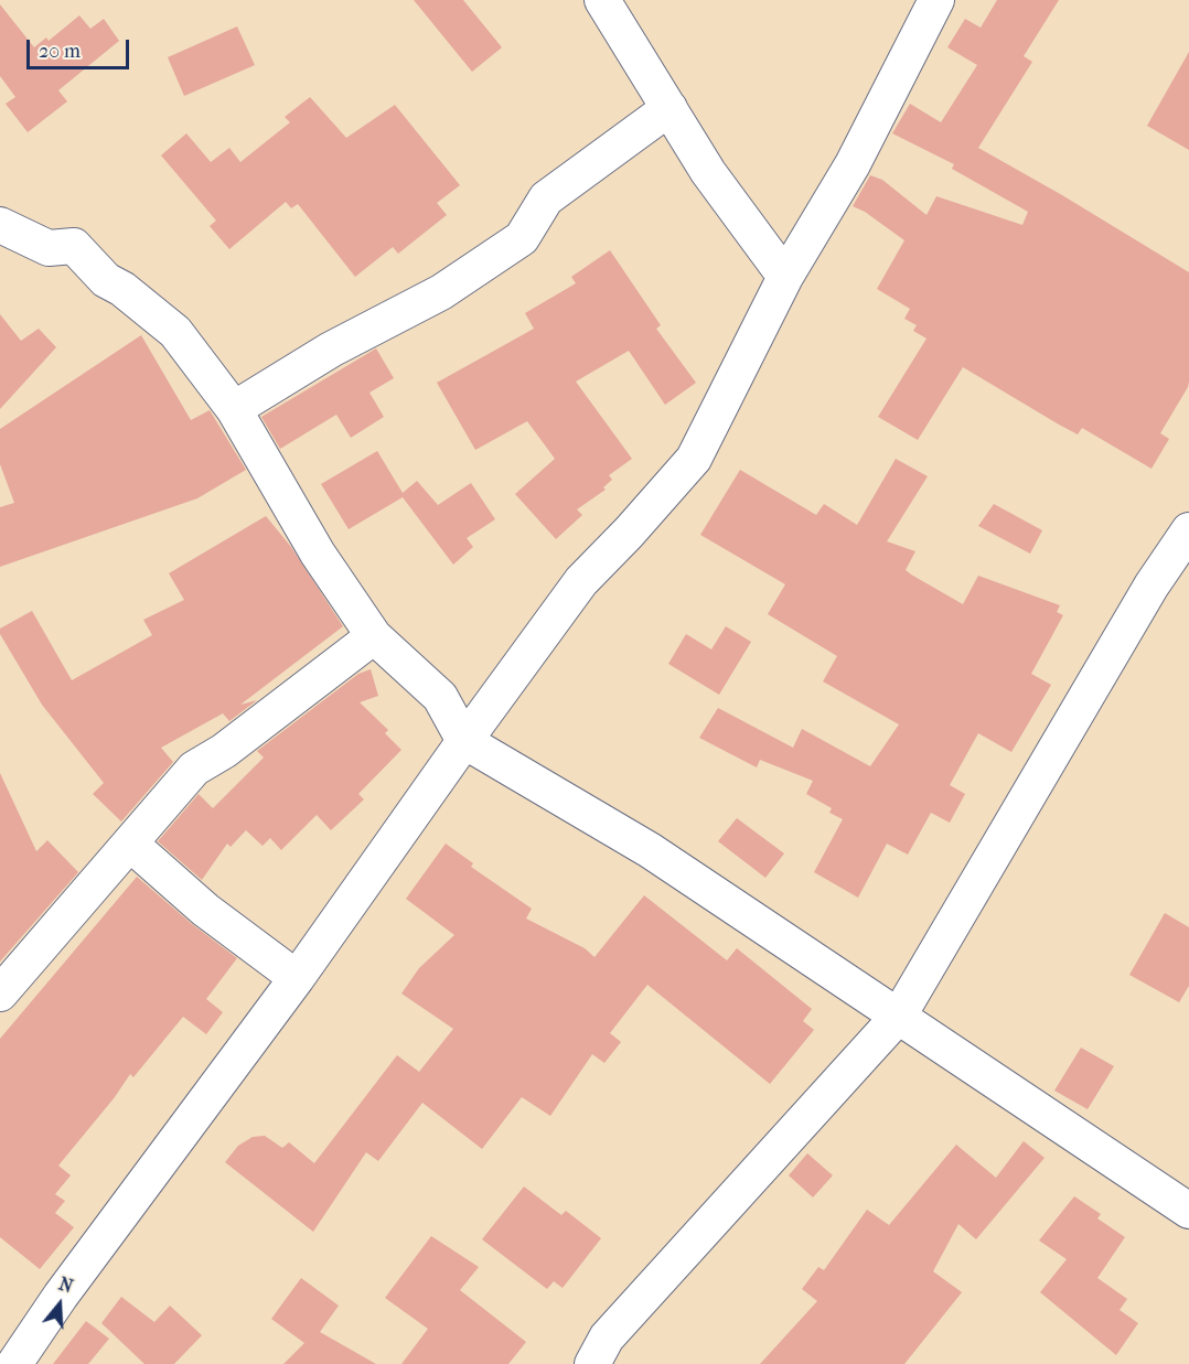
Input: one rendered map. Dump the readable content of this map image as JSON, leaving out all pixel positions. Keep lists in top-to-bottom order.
{
  "scale_bar": "20 m",
  "north": "top"
}
